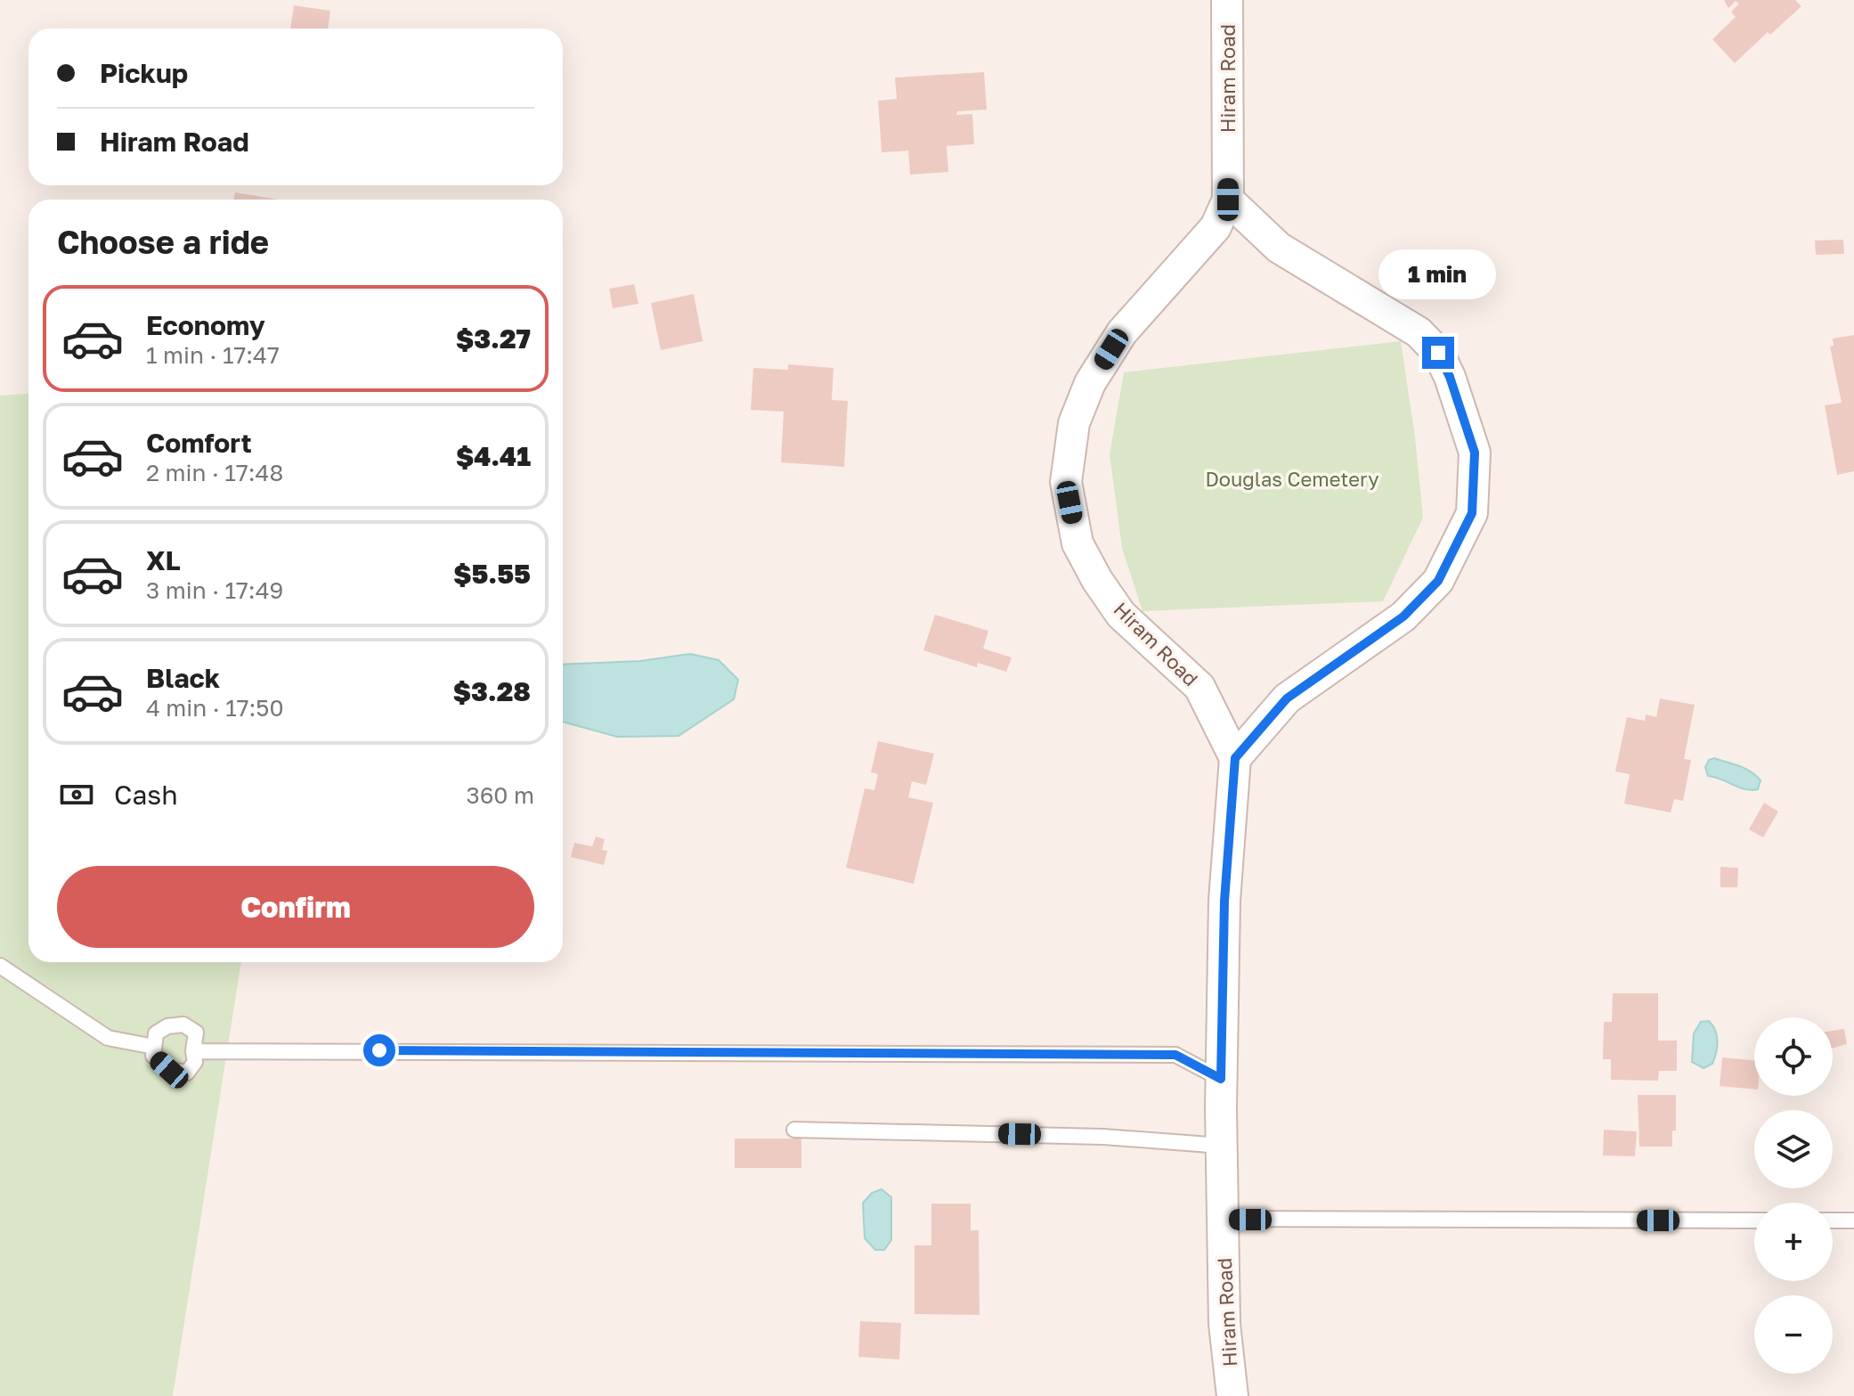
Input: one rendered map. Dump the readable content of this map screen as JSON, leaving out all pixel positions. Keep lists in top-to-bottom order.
{
  "streets": {
    "street": ["Hiram Road"]
  },
  "parks": ["Douglas Cemetery"],
  "page": {
    "banner": ["Pickup", "Hiram Road"],
    "heading": "Choose a ride",
    "bubble": "1 min",
    "list": [
      {
        "name": "Economy",
        "note": "1 min · 17:47",
        "value": "$3.27"
      },
      {
        "name": "Comfort",
        "note": "2 min · 17:48",
        "value": "$4.41"
      },
      {
        "name": "XL",
        "note": "3 min · 17:49",
        "value": "$5.55"
      },
      {
        "name": "Black",
        "note": "4 min · 17:50",
        "value": "$3.28"
      }
    ],
    "pay": ["Cash", "360 m"],
    "buttons": "Confirm",
    "map_buttons": ["+", "−"]
  }
}
